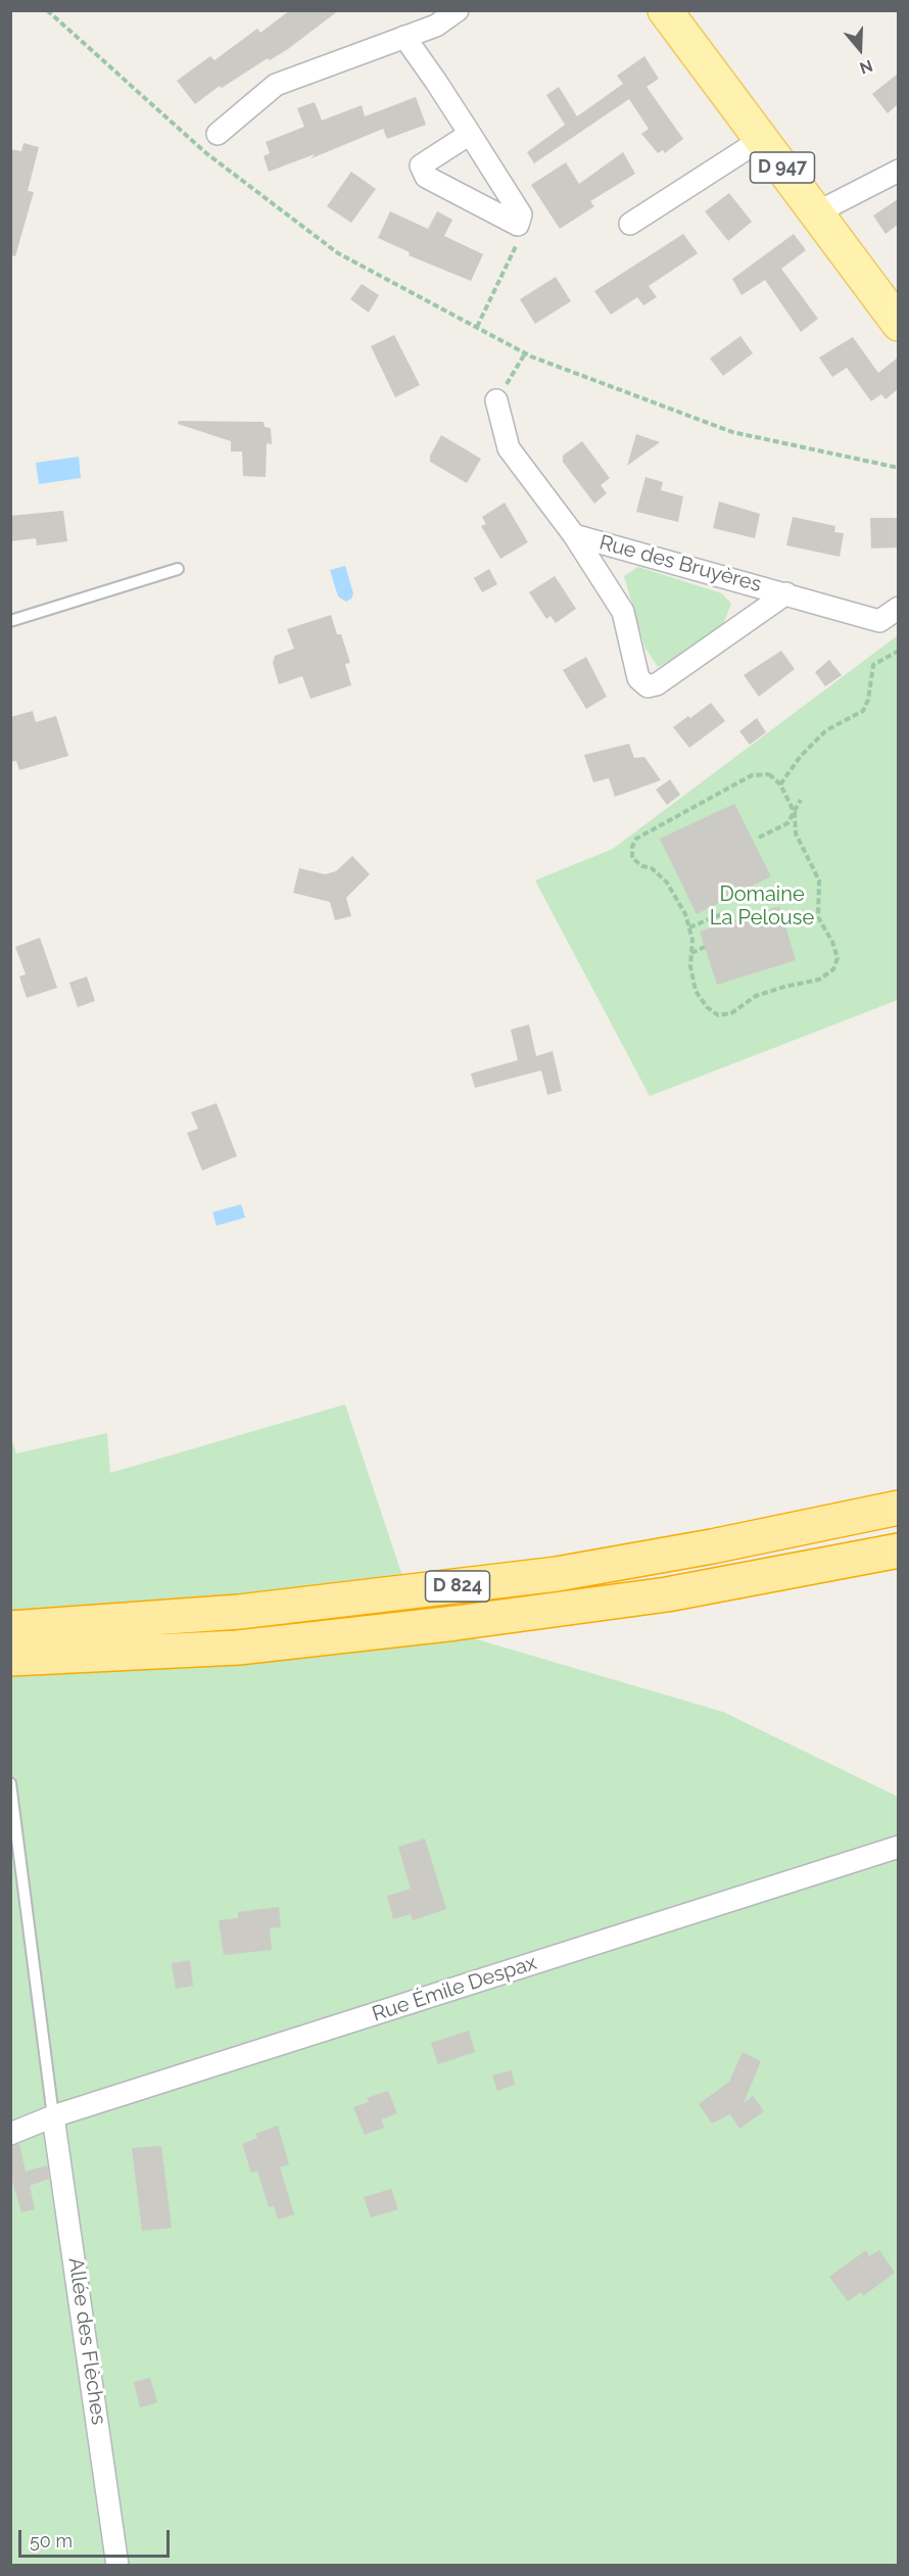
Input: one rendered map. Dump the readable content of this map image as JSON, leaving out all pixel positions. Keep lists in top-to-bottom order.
{
  "streets": {
    "highway": ["D 824"],
    "main road": ["D 947"],
    "street": ["Rue des Bruyères", "Rue Émile Despax", "Allée des Flèches"]
  },
  "crossings": [
    ["Rue Émile Despax", "Allée des Flèches"]
  ],
  "parks": ["Domaine La Pelouse"],
  "scale_bar": "50 m",
  "north": "bottom"
}
